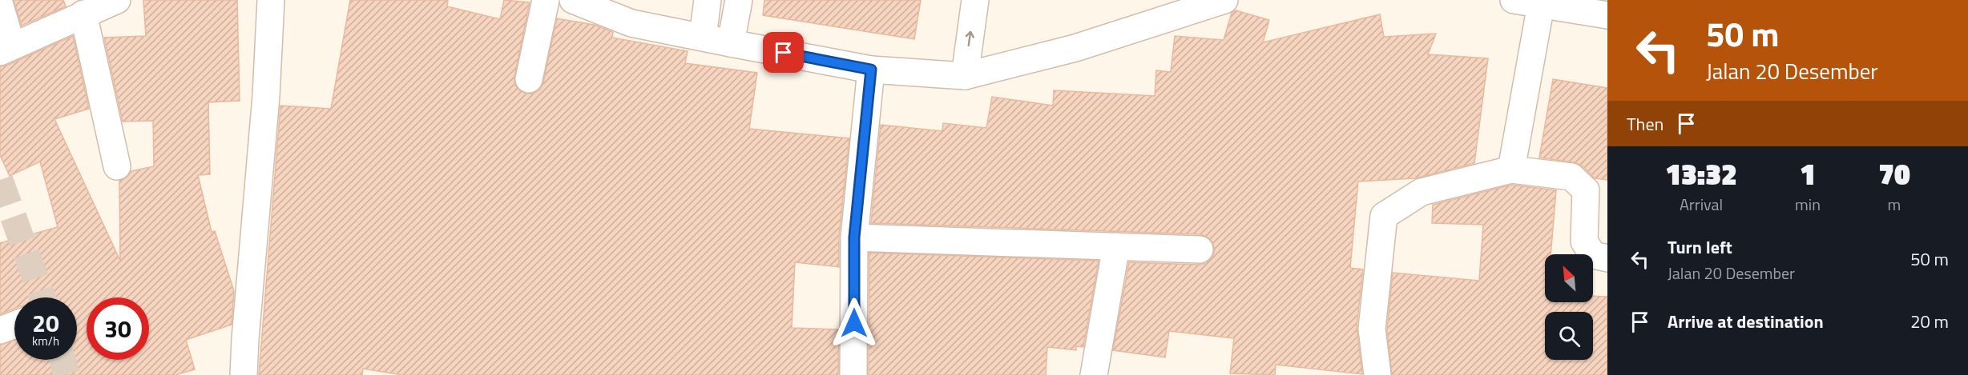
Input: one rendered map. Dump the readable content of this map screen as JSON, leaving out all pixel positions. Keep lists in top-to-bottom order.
{
  "north": "top left",
  "page": {
    "turn": ["50 m", "Jalan 20 Desember"],
    "then": "Then",
    "eta": [
      "13:32",
      "Arrival",
      "1",
      "min",
      "70",
      "m"
    ],
    "list": [
      {
        "name": "Turn left",
        "note": "Jalan 20 Desember",
        "value": "50 m"
      },
      {
        "name": "Arrive at destination",
        "value": "20 m"
      }
    ],
    "speed": "20 km/h",
    "limit": "30"
  }
}
